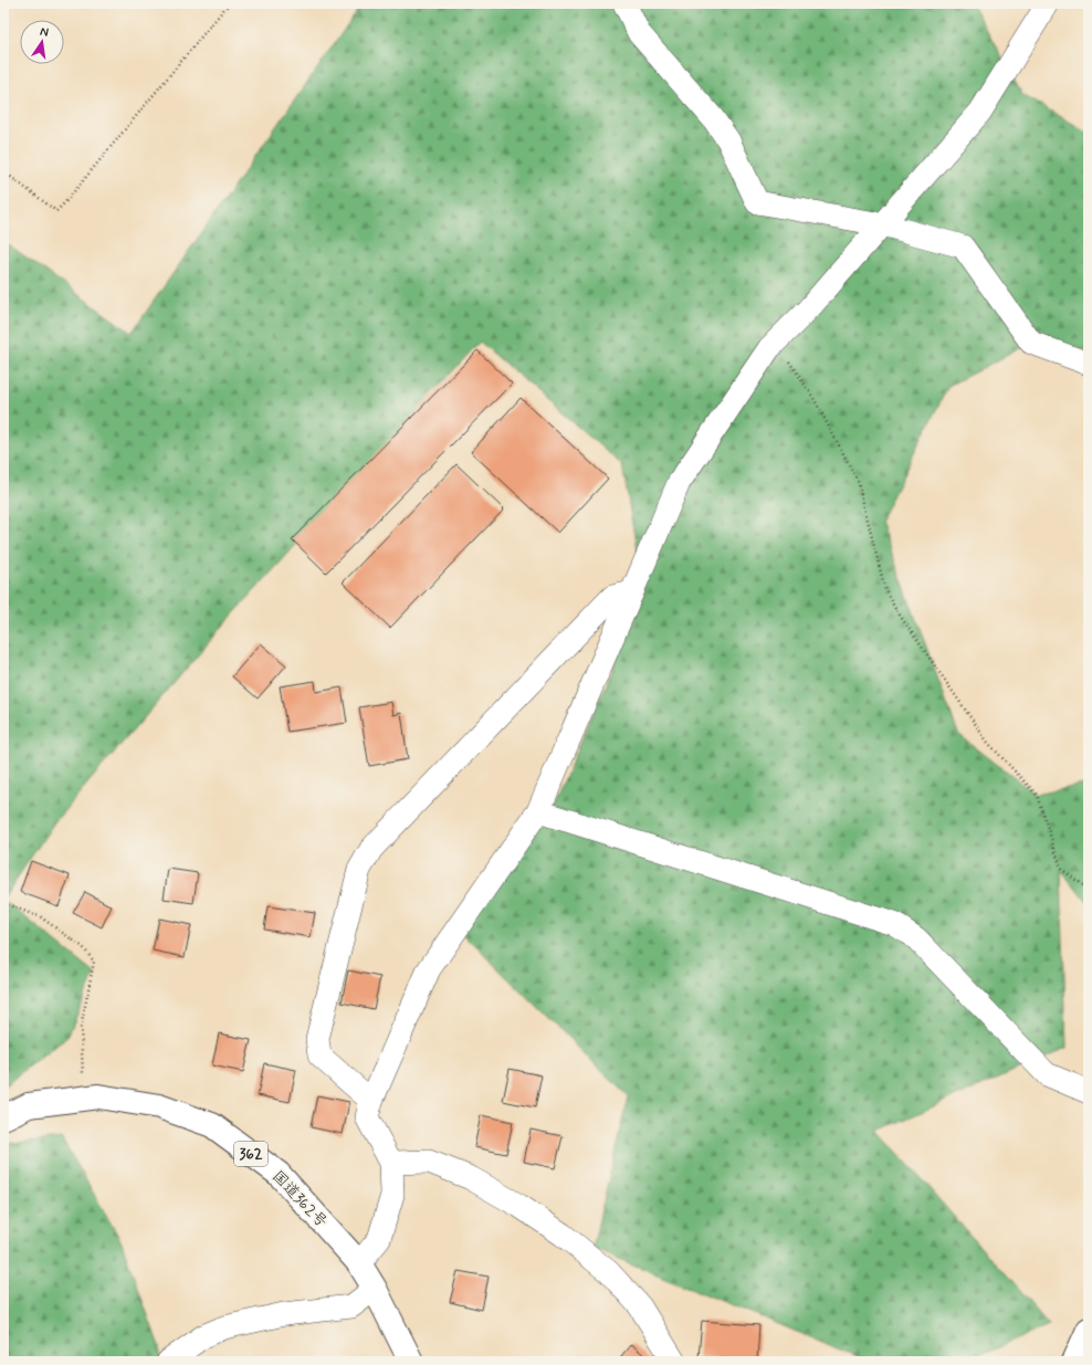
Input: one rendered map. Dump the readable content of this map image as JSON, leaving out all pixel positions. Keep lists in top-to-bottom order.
{
  "streets": {
    "highway": ["362", "国道362号"]
  },
  "north": "top"
}
